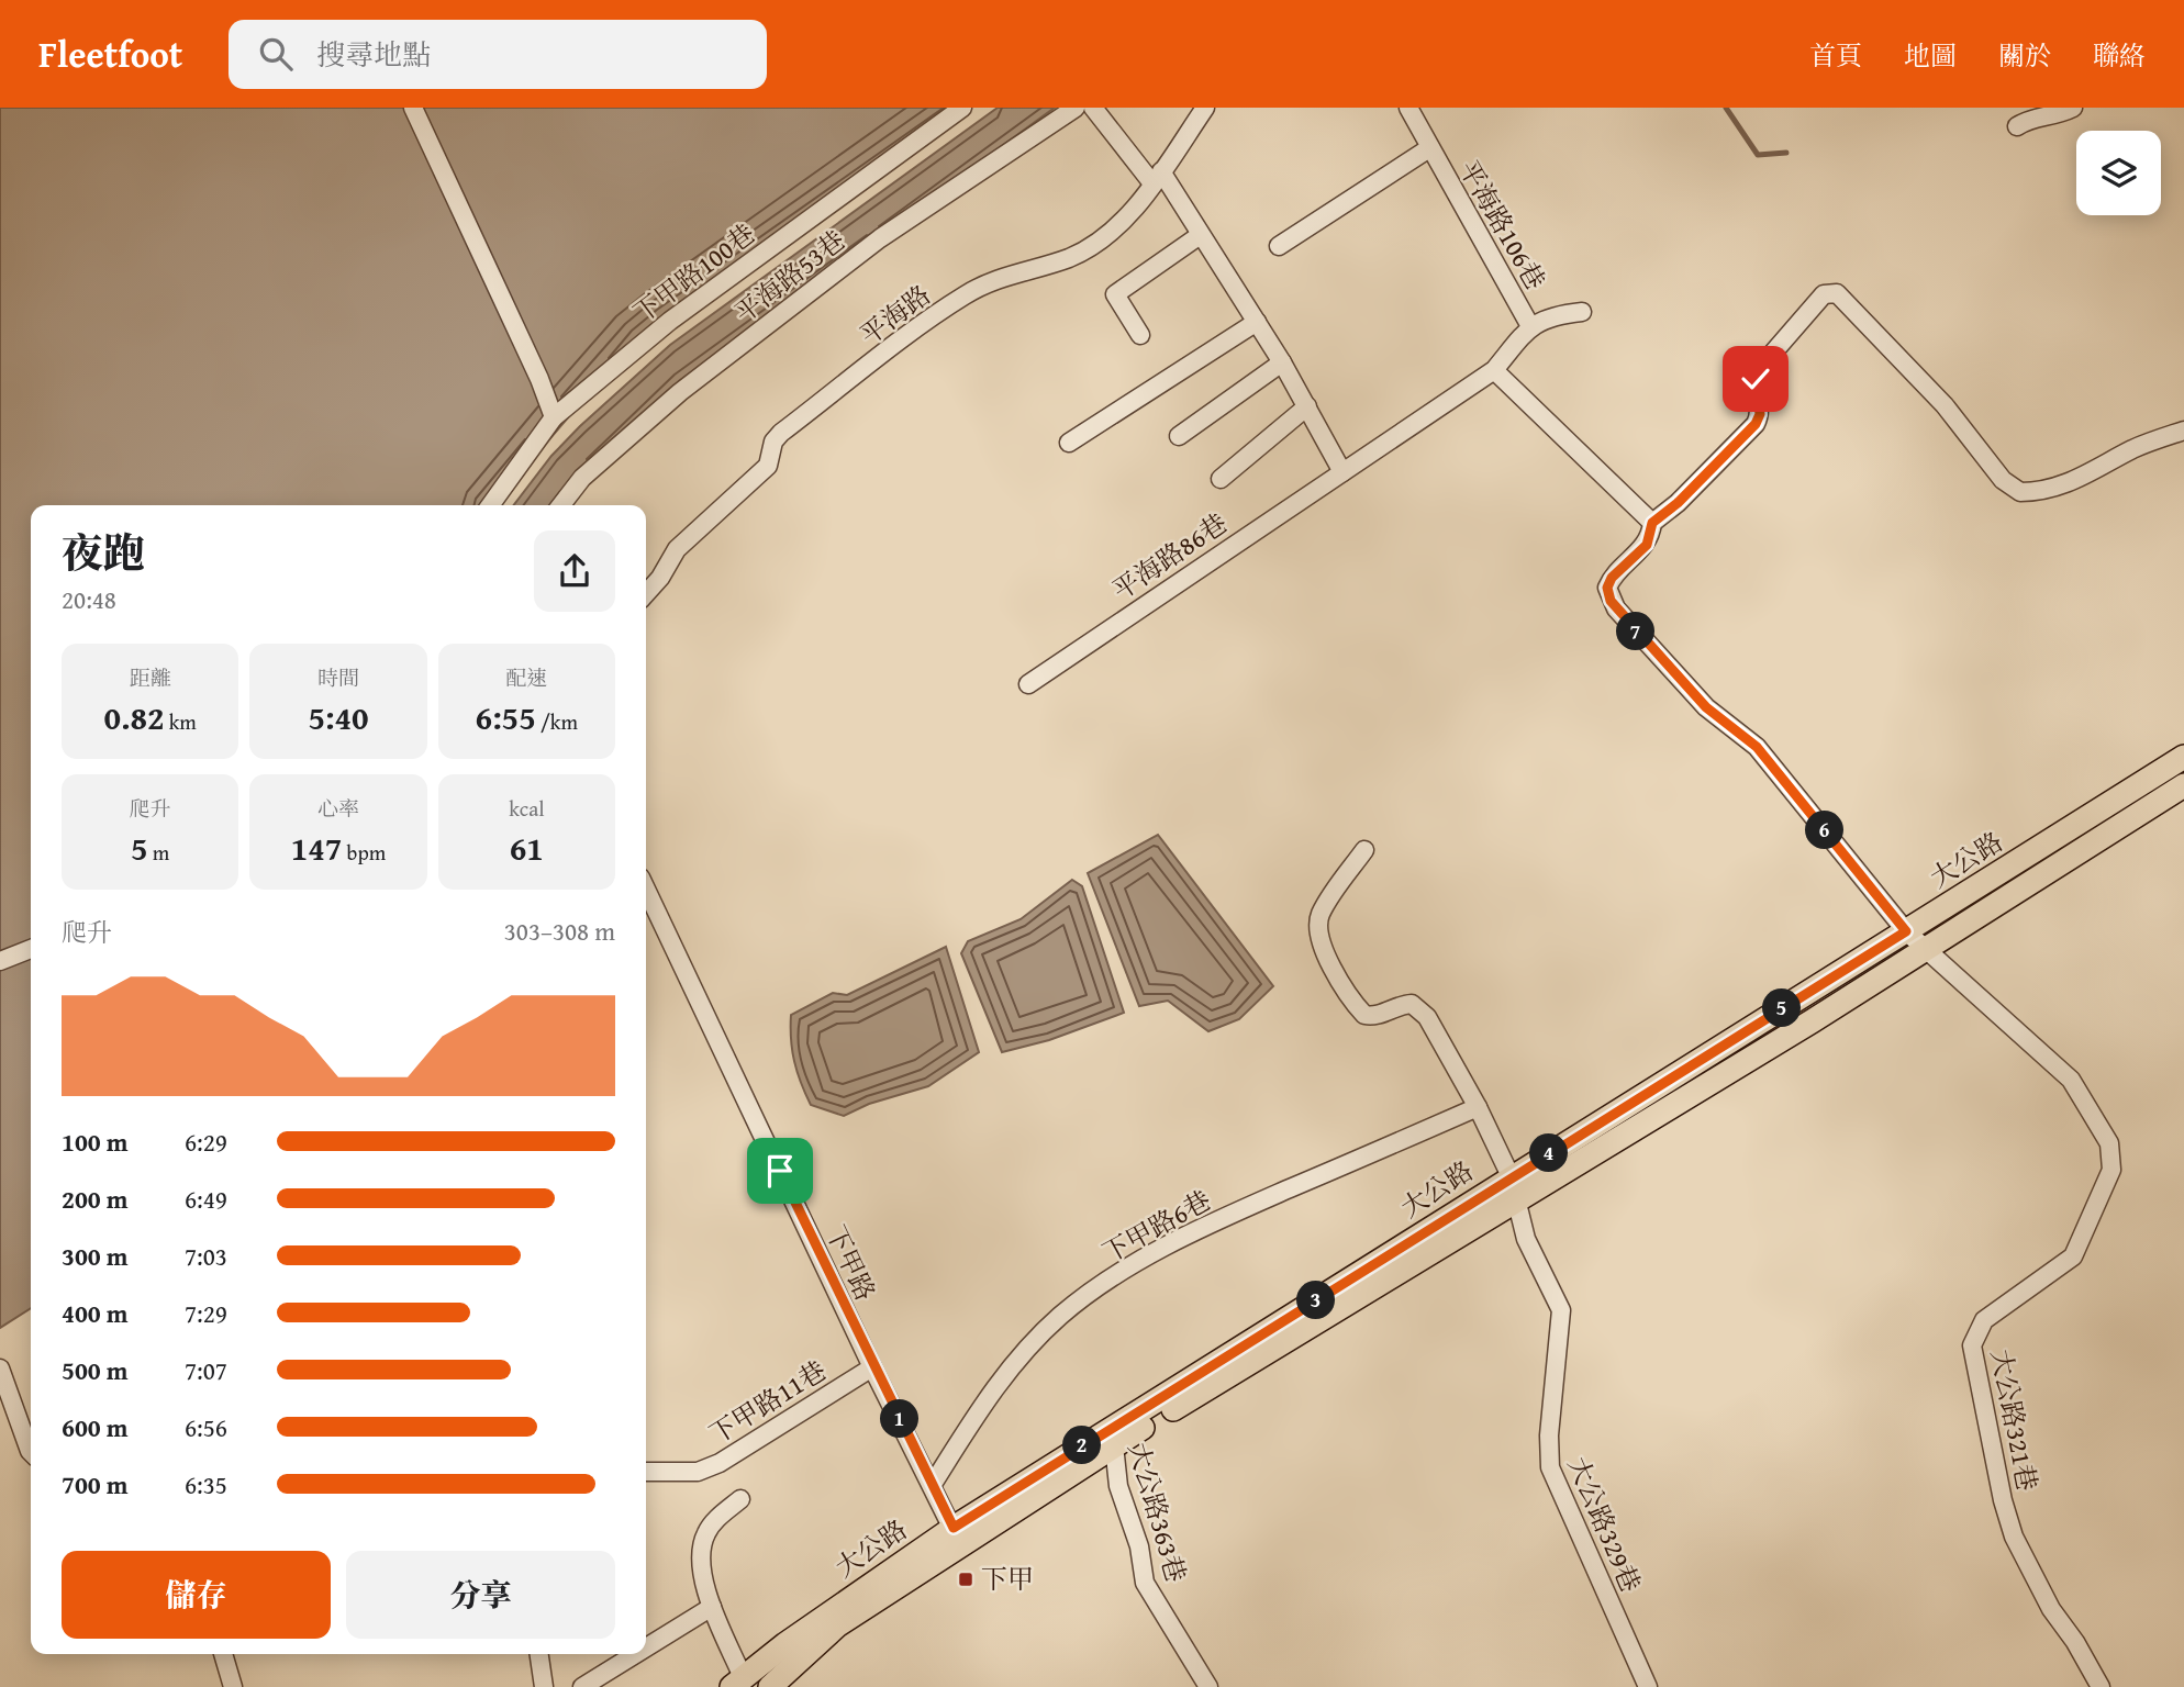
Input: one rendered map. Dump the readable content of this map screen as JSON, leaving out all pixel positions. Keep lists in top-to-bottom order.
{
  "streets": {
    "main road": ["大公路"],
    "street": [
      "平海路106巷",
      "下甲路100巷",
      "平海路53巷",
      "平海路",
      "平海路86巷",
      "下甲路6巷",
      "下甲路",
      "下甲路11巷",
      "大公路321巷",
      "大公路363巷",
      "大公路329巷"
    ]
  },
  "crossings": [
    ["平海路106巷", "平海路86巷"],
    ["大公路", "下甲路"],
    ["大公路", "大公路321巷"],
    ["大公路", "大公路363巷"],
    ["大公路", "大公路329巷"],
    ["下甲路6巷", "下甲路"],
    ["下甲路6巷", "大公路329巷"],
    ["下甲路", "下甲路11巷"]
  ],
  "places": {
    "transit": ["下甲"]
  },
  "page": {
    "header": "Fleetfoot",
    "search": "搜尋地點",
    "nav": [
      "首頁",
      "地圖",
      "關於",
      "聯絡"
    ],
    "heading": ["夜跑", "20:48"],
    "pins": [
      "7",
      "6",
      "5",
      "4",
      "3",
      "1",
      "2"
    ],
    "stats": [
      ["距離", "0.82 km"],
      ["時間", "5:40"],
      ["配速", "6:55 /km"],
      ["爬升", "5 m"],
      ["心率", "147 bpm"],
      ["kcal", "61"]
    ],
    "chart": ["爬升", "303–308 m"],
    "list": [
      {
        "name": "100 m",
        "note": "6:29"
      },
      {
        "name": "200 m",
        "note": "6:49"
      },
      {
        "name": "300 m",
        "note": "7:03"
      },
      {
        "name": "400 m",
        "note": "7:29"
      },
      {
        "name": "500 m",
        "note": "7:07"
      },
      {
        "name": "600 m",
        "note": "6:56"
      },
      {
        "name": "700 m",
        "note": "6:35"
      }
    ],
    "buttons": ["儲存", "分享"]
  }
}
